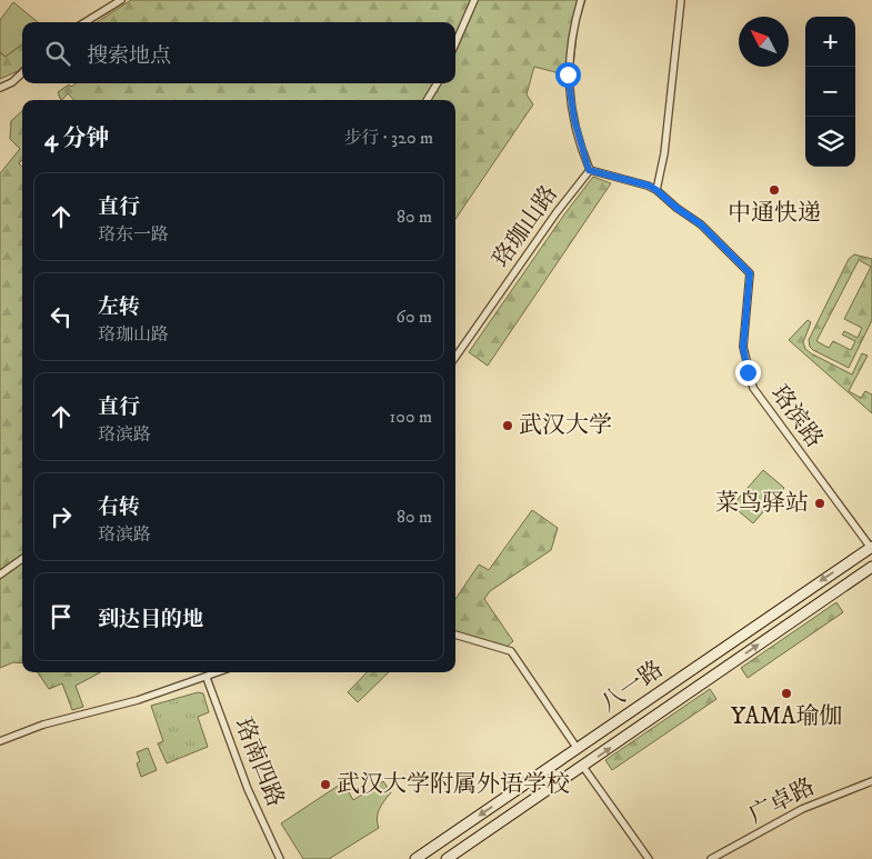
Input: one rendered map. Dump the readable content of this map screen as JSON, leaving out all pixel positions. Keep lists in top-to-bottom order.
{
  "streets": {
    "main road": ["八一路"],
    "street": [
      "珞珈山路",
      "珞滨路",
      "珞南四路",
      "广卓路"
    ]
  },
  "crossings": [
    ["珞滨路", "八一路"]
  ],
  "places": [
    "中通快递",
    "武汉大学",
    "菜鸟驿站",
    "YAMA瑜伽",
    "武汉大学附属外语学校"
  ],
  "north": "top left",
  "page": {
    "map_buttons": ["+", "−"],
    "search": "搜索地点",
    "heading": ["4 分钟", "步行 · 320 m"],
    "list": [
      ["直行", "珞东一路", "80 m"],
      ["左转", "珞珈山路", "60 m"],
      ["直行", "珞滨路", "100 m"],
      ["右转", "珞滨路", "80 m"],
      "到达目的地"
    ]
  }
}
